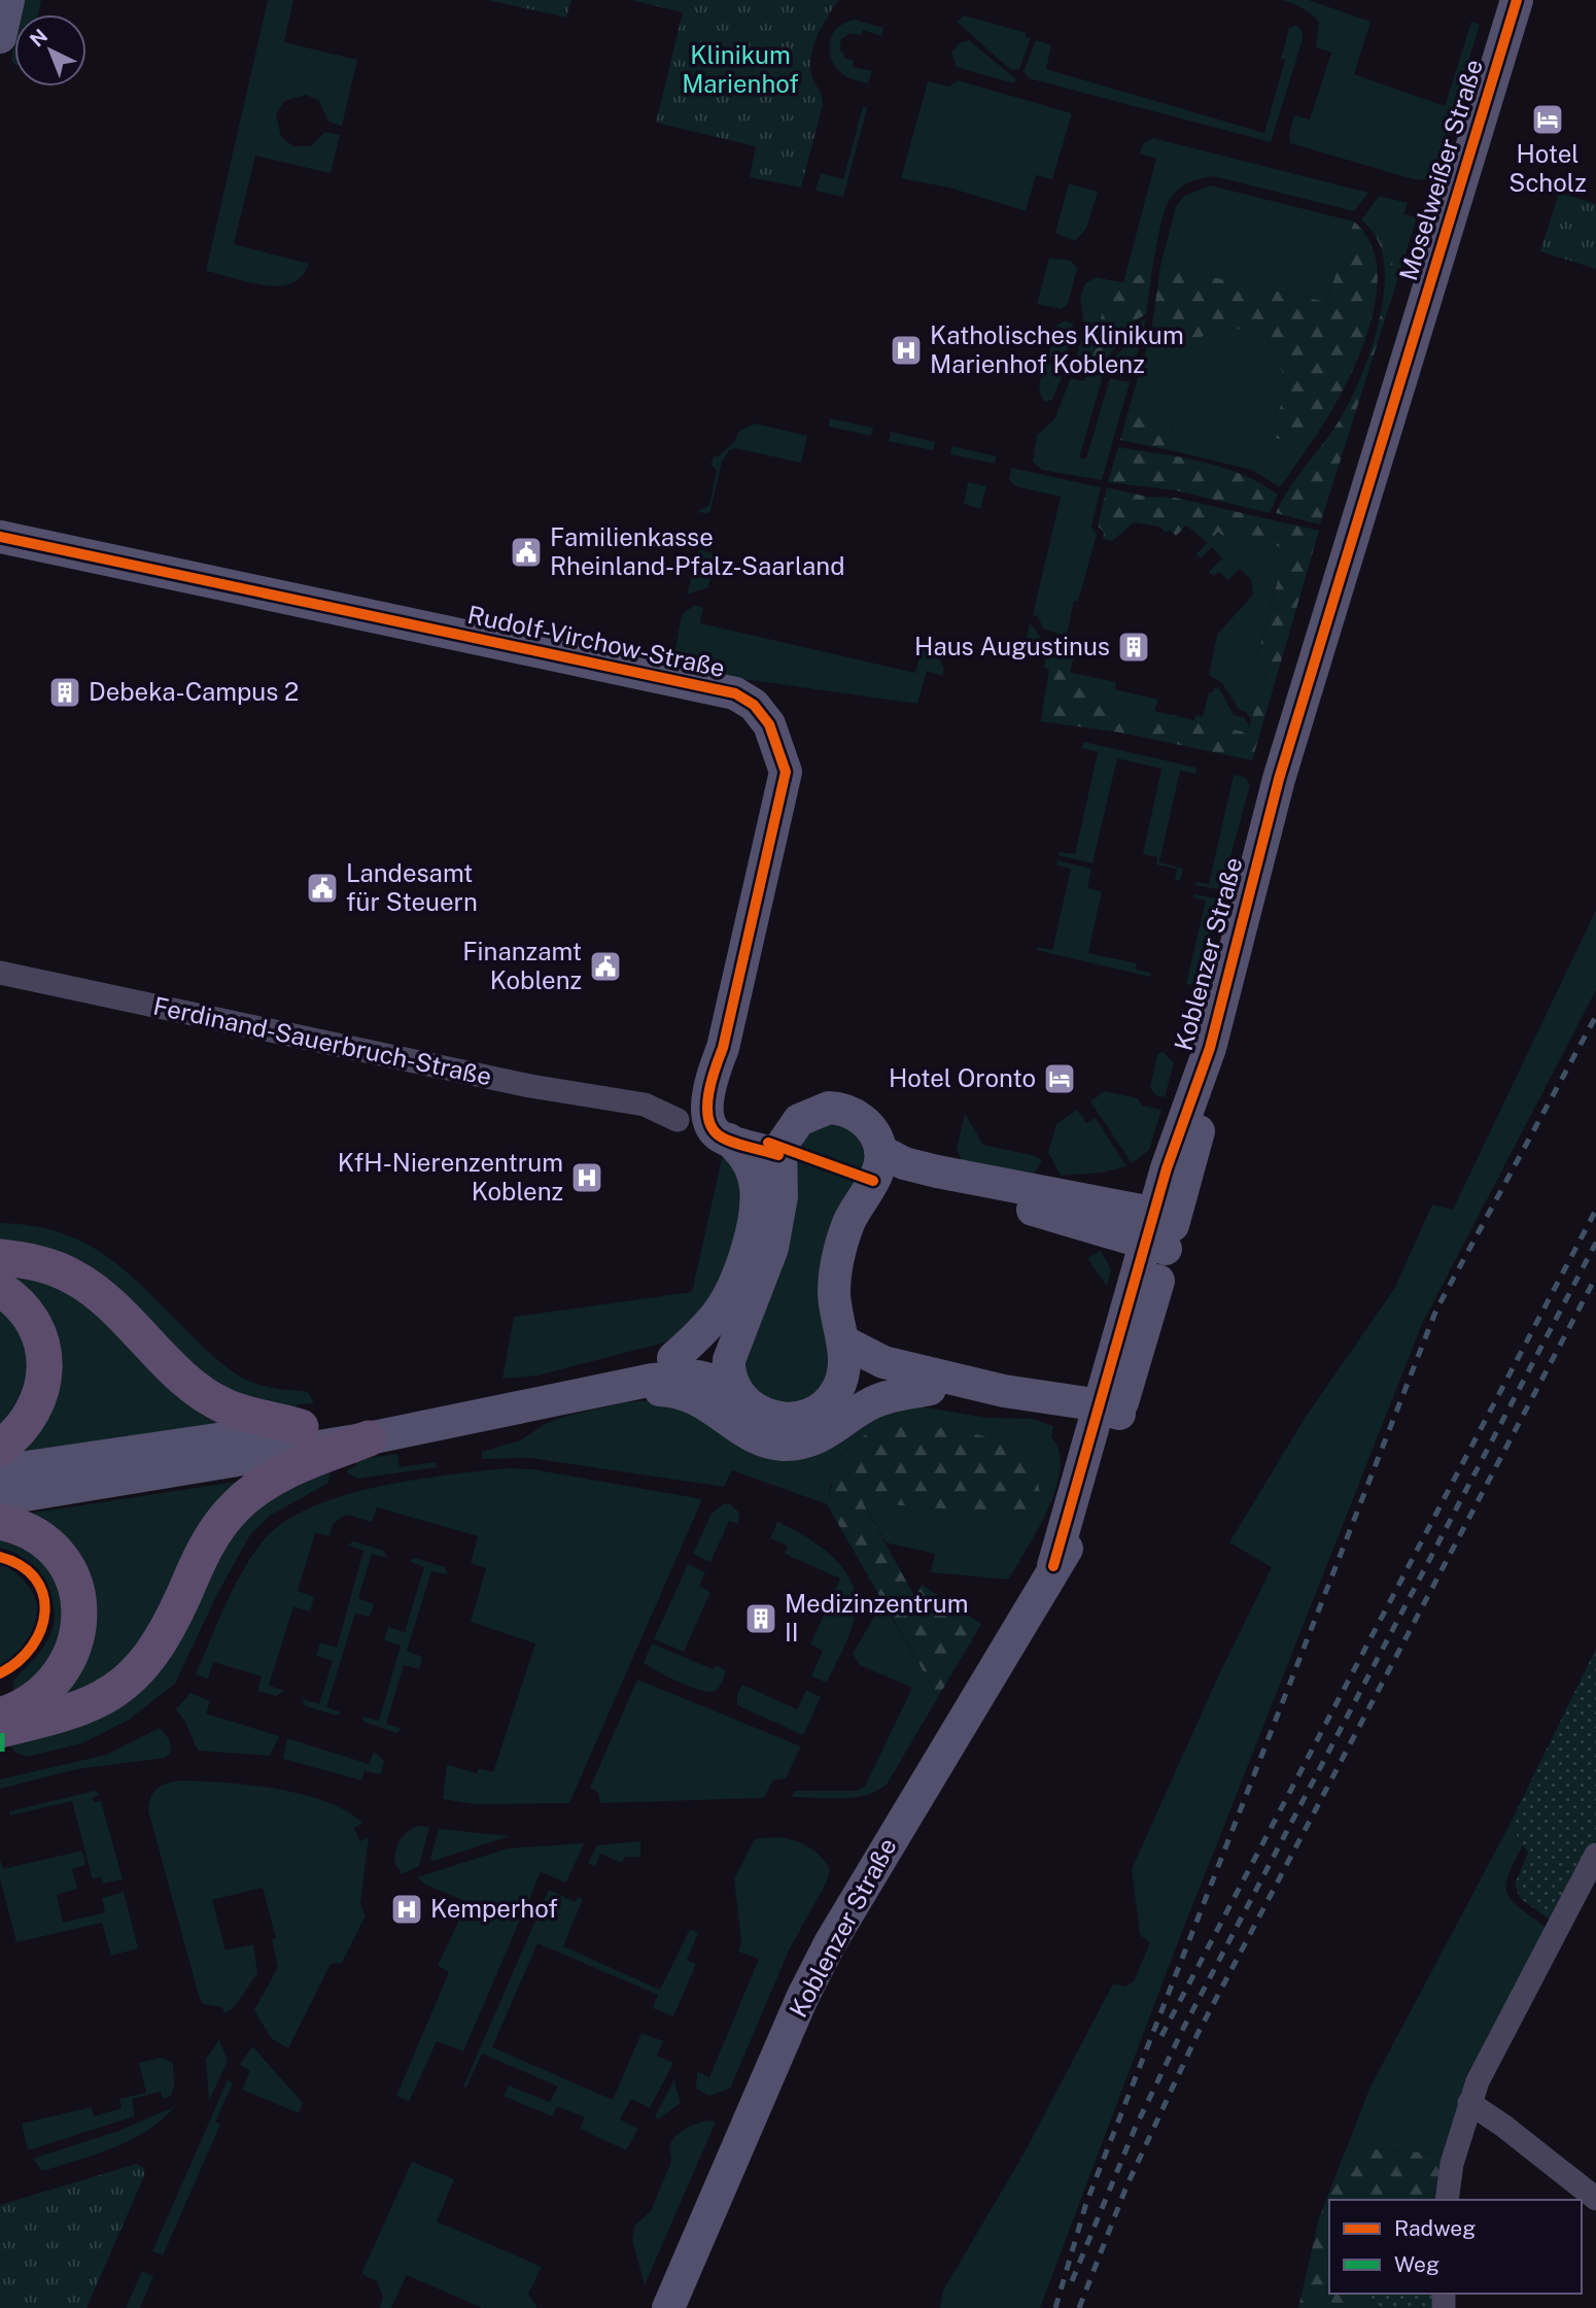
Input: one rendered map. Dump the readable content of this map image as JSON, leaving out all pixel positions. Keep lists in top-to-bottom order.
{
  "streets": {
    "street": [
      "Moselweißer Straße",
      "Rudolf-Virchow-Straße",
      "Koblenzer Straße",
      "Ferdinand-Sauerbruch-Straße"
    ]
  },
  "crossings": [
    ["Moselweißer Straße", "Koblenzer Straße"],
    ["Rudolf-Virchow-Straße", "Ferdinand-Sauerbruch-Straße"]
  ],
  "parks": ["Klinikum Marienhof"],
  "places": {
    "hotel": ["Hotel Scholz", "Hotel Oronto"],
    "hospital": ["Katholisches Klinikum Marienhof Koblenz", "KfH-Nierenzentrum Koblenz", "Kemperhof"],
    "public building": ["Familienkasse Rheinland-Pfalz-Saarland", "Landesamt für Steuern", "Finanzamt Koblenz"],
    "building": ["Haus Augustinus", "Debeka-Campus 2", "Medizinzentrum II"]
  },
  "legend": ["Radweg", "Weg"],
  "north": "top left"
}
